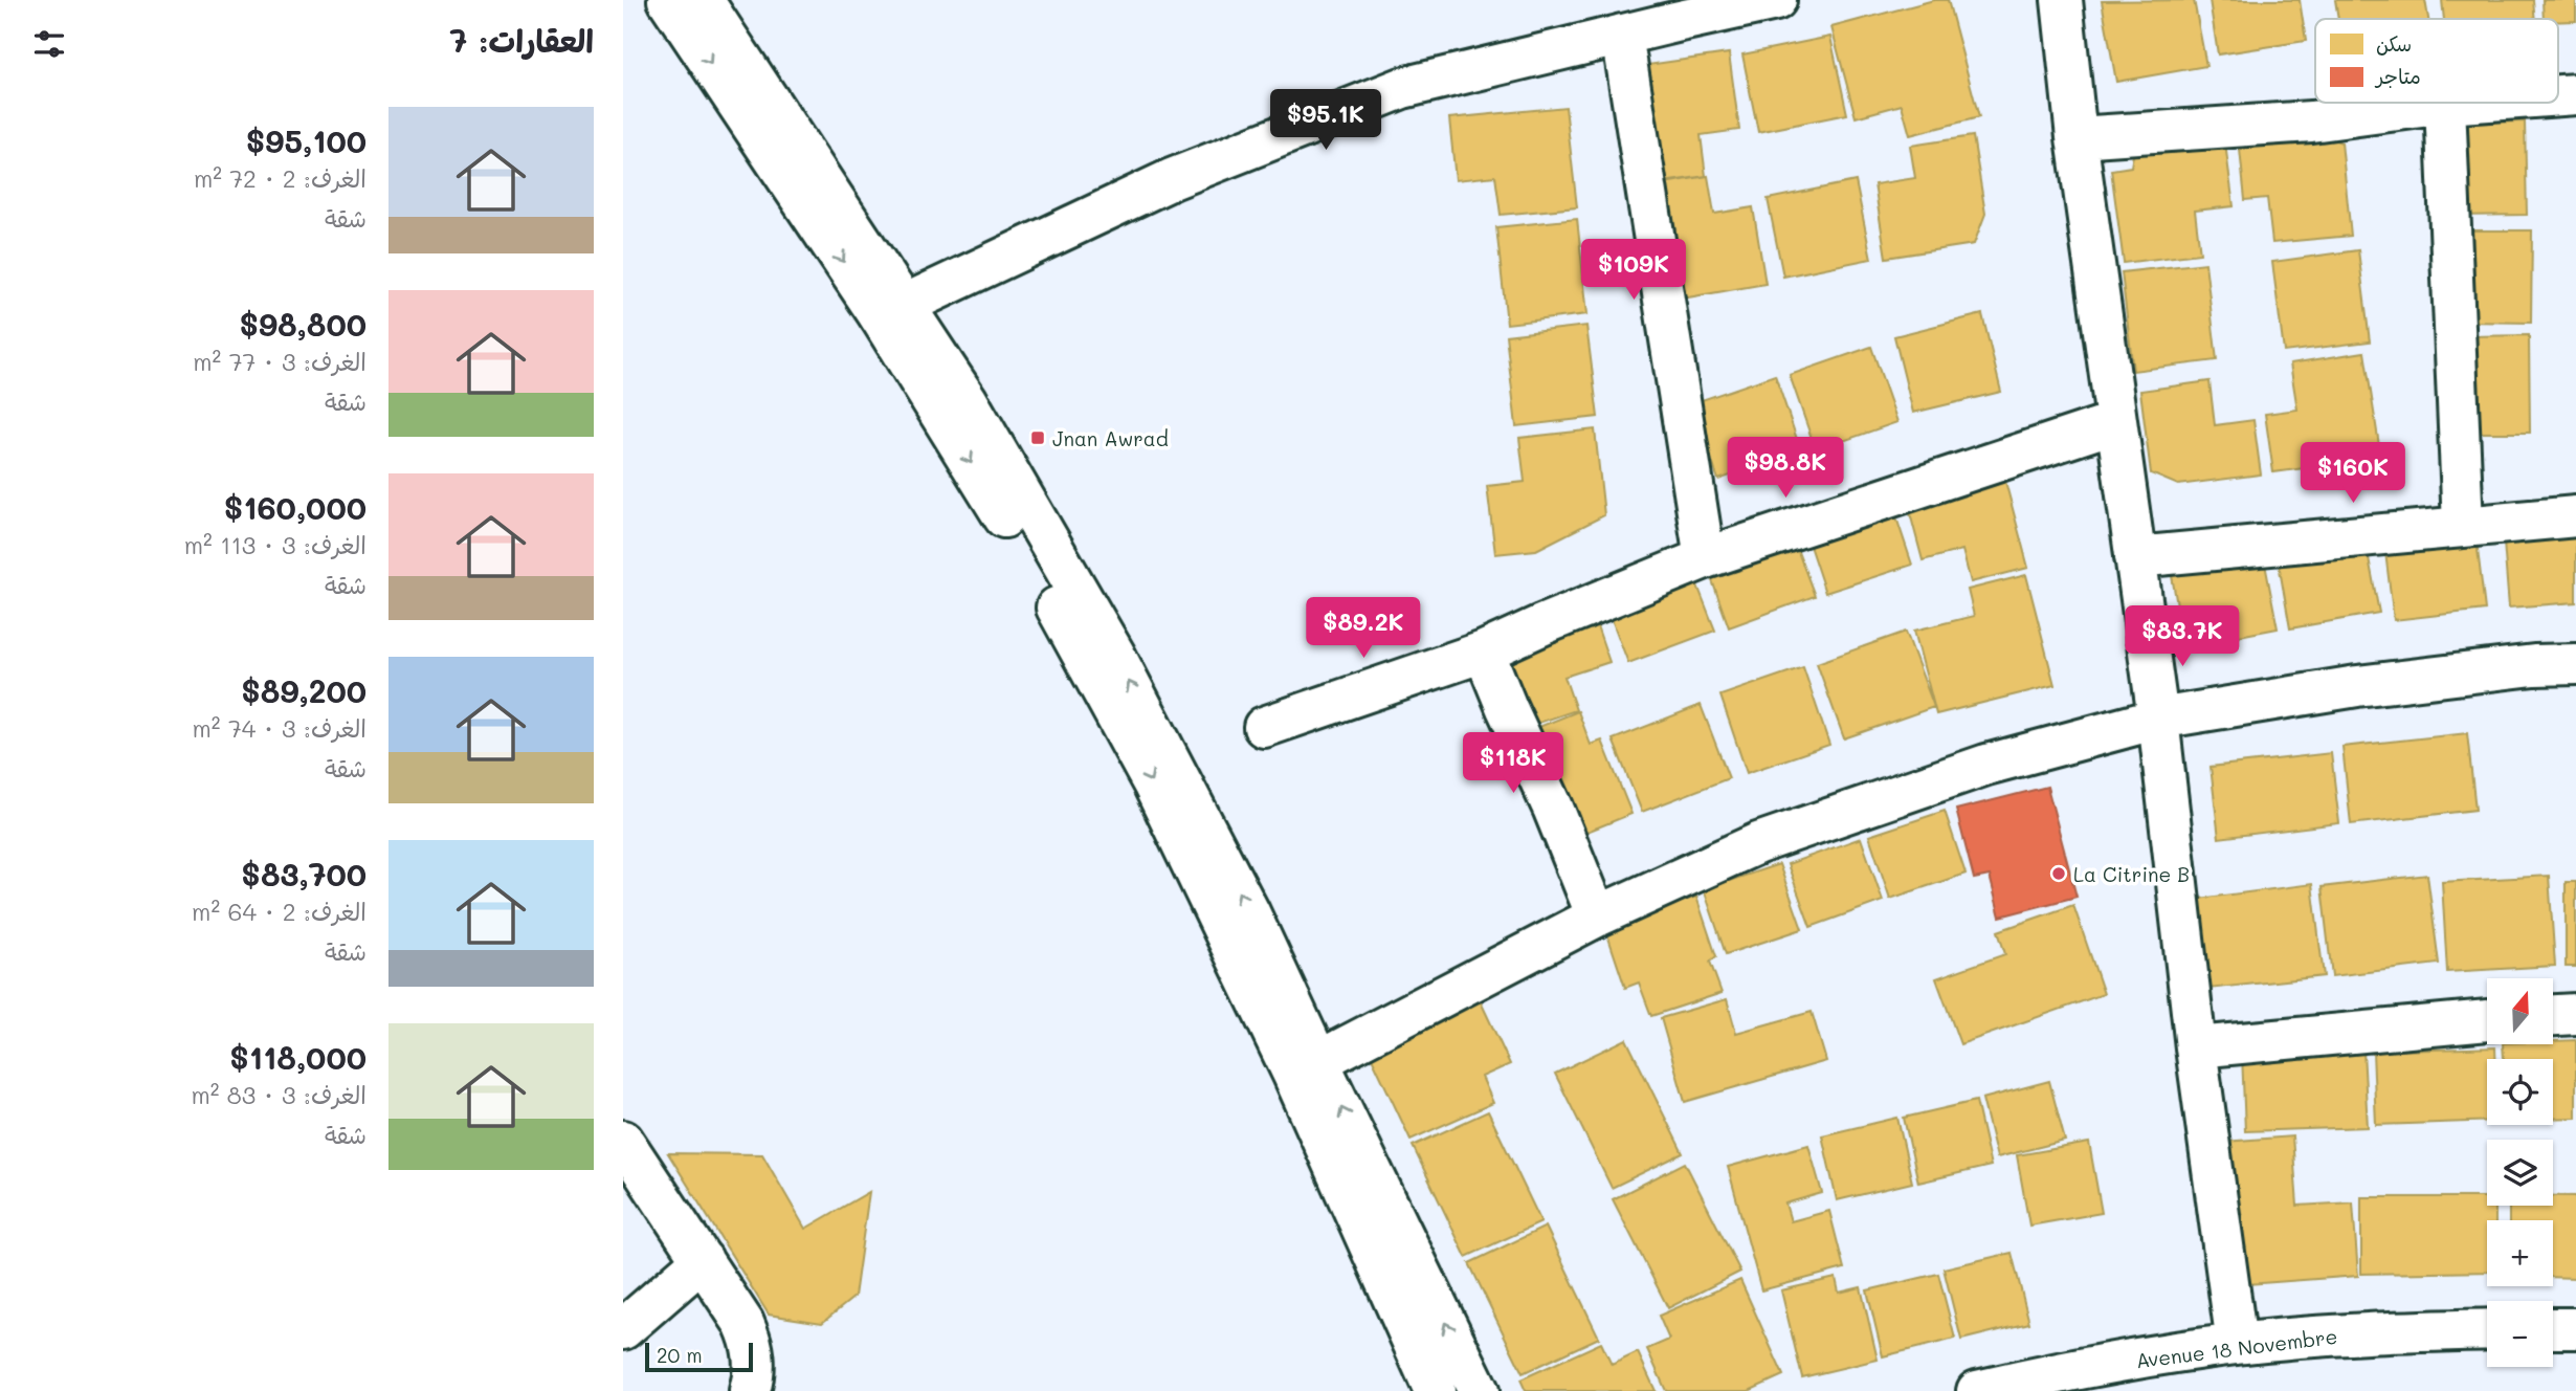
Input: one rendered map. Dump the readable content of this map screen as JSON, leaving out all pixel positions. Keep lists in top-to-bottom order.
{
  "streets": {
    "street": ["Avenue 18 Novembre"]
  },
  "places": {
    "transit": ["Jnan Awrad"],
    "other": ["La Citrine B"]
  },
  "legend": ["سكن", "متاجر"],
  "scale_bar": "20 m",
  "north": "top",
  "page": {
    "heading": "العقارات: 7",
    "list": [
      {
        "name": "$95,100",
        "note": "الغرف: 2 · 72 m² · شقة"
      },
      {
        "name": "$98,800",
        "note": "الغرف: 3 · 77 m² · شقة"
      },
      {
        "name": "$160,000",
        "note": "الغرف: 3 · 113 m² · شقة"
      },
      {
        "name": "$89,200",
        "note": "الغرف: 3 · 74 m² · شقة"
      },
      {
        "name": "$83,700",
        "note": "الغرف: 2 · 64 m² · شقة"
      },
      {
        "name": "$118,000",
        "note": "الغرف: 3 · 83 m² · شقة"
      }
    ],
    "price": [
      "$95.1K",
      "$109K",
      "$98.8K",
      "$160K",
      "$89.2K",
      "$83.7K",
      "$118K"
    ],
    "map_buttons": ["+", "−"],
    "scale": "20 m"
  }
}
